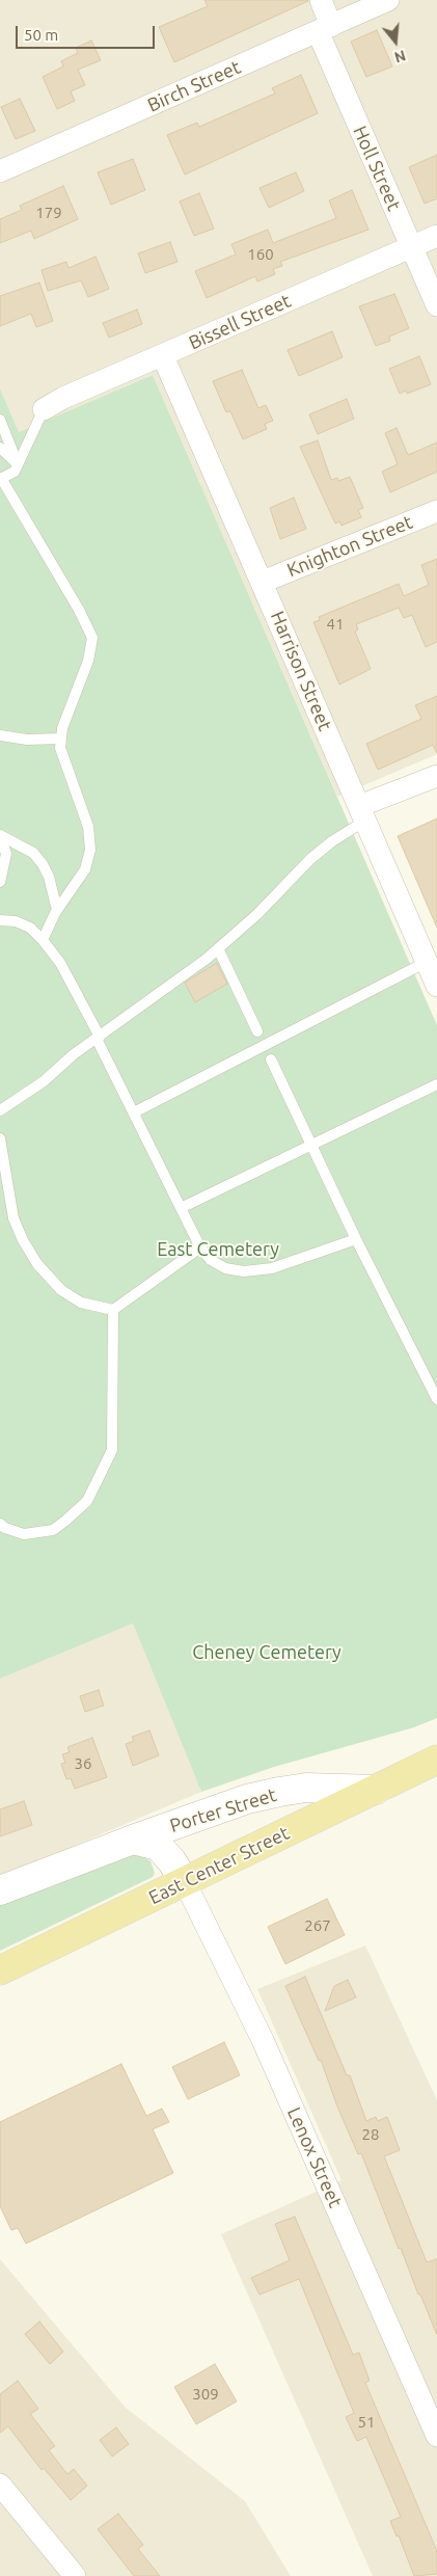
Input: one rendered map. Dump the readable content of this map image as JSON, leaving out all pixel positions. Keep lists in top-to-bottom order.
{
  "streets": {
    "main road": ["East Center Street"],
    "street": [
      "Birch Street",
      "Holl Street",
      "Bissell Street",
      "Knighton Street",
      "Harrison Street",
      "Porter Street",
      "Lenox Street"
    ]
  },
  "crossings": [
    ["Birch Street", "Holl Street"],
    ["Holl Street", "Bissell Street"],
    ["Bissell Street", "Harrison Street"],
    ["Knighton Street", "Harrison Street"],
    ["Porter Street", "East Center Street"],
    ["Porter Street", "Lenox Street"],
    ["East Center Street", "Lenox Street"]
  ],
  "parks": ["East Cemetery", "Cheney Cemetery"],
  "house_numbers": [
    "179",
    "160",
    "41",
    "36",
    "267",
    "28",
    "309",
    "51"
  ],
  "scale_bar": "50 m",
  "north": "bottom"
}
